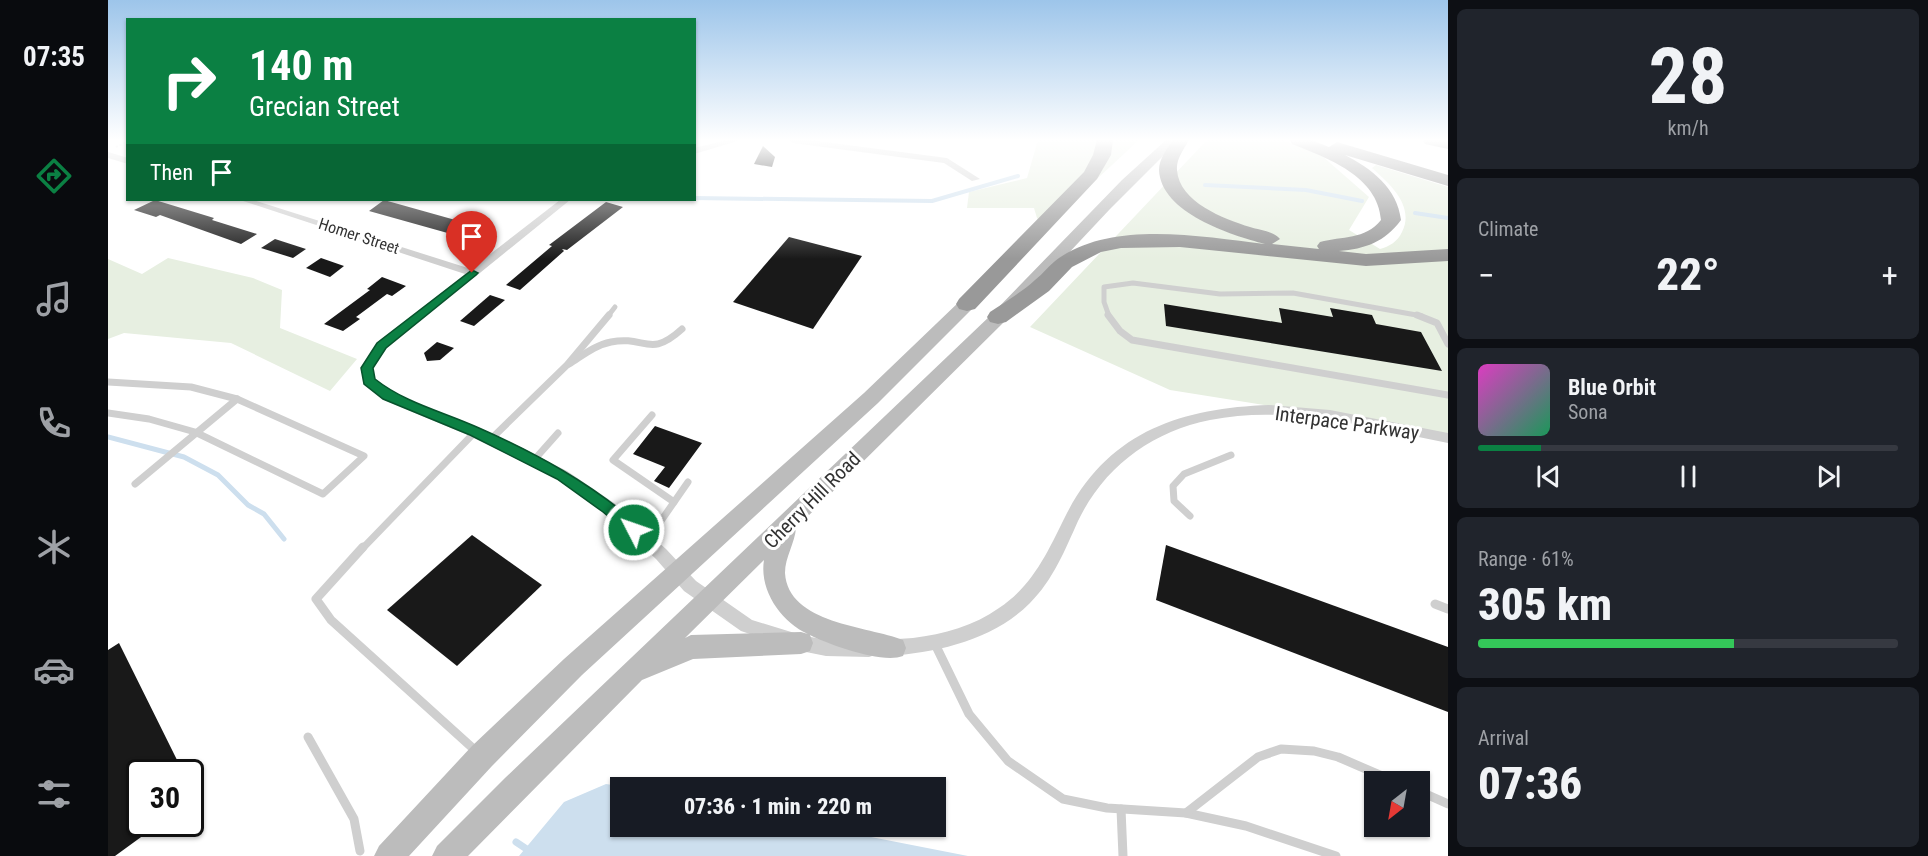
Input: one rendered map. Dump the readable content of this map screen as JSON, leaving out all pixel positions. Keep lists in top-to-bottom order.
{
  "streets": {
    "main road": ["Cherry Hill Road"],
    "street": ["Homer Street", "Interpace Parkway"]
  },
  "crossings": [
    ["Homer Street", "Interpace Parkway"],
    ["Interpace Parkway", "Cherry Hill Road"]
  ],
  "north": "bottom left",
  "page": {
    "tabs": "07:35",
    "tile": [
      ["28", "km/h"],
      "Climate",
      ["Range · 61%", "305 km"],
      ["Arrival", "07:36"]
    ],
    "turn": ["140 m", "Grecian Street"],
    "then": "Then",
    "heat": ["−", "22°", "+"],
    "song": ["Blue Orbit", "Sona"],
    "limit": "30",
    "trip": "07:36 · 1 min · 220 m"
  }
}
